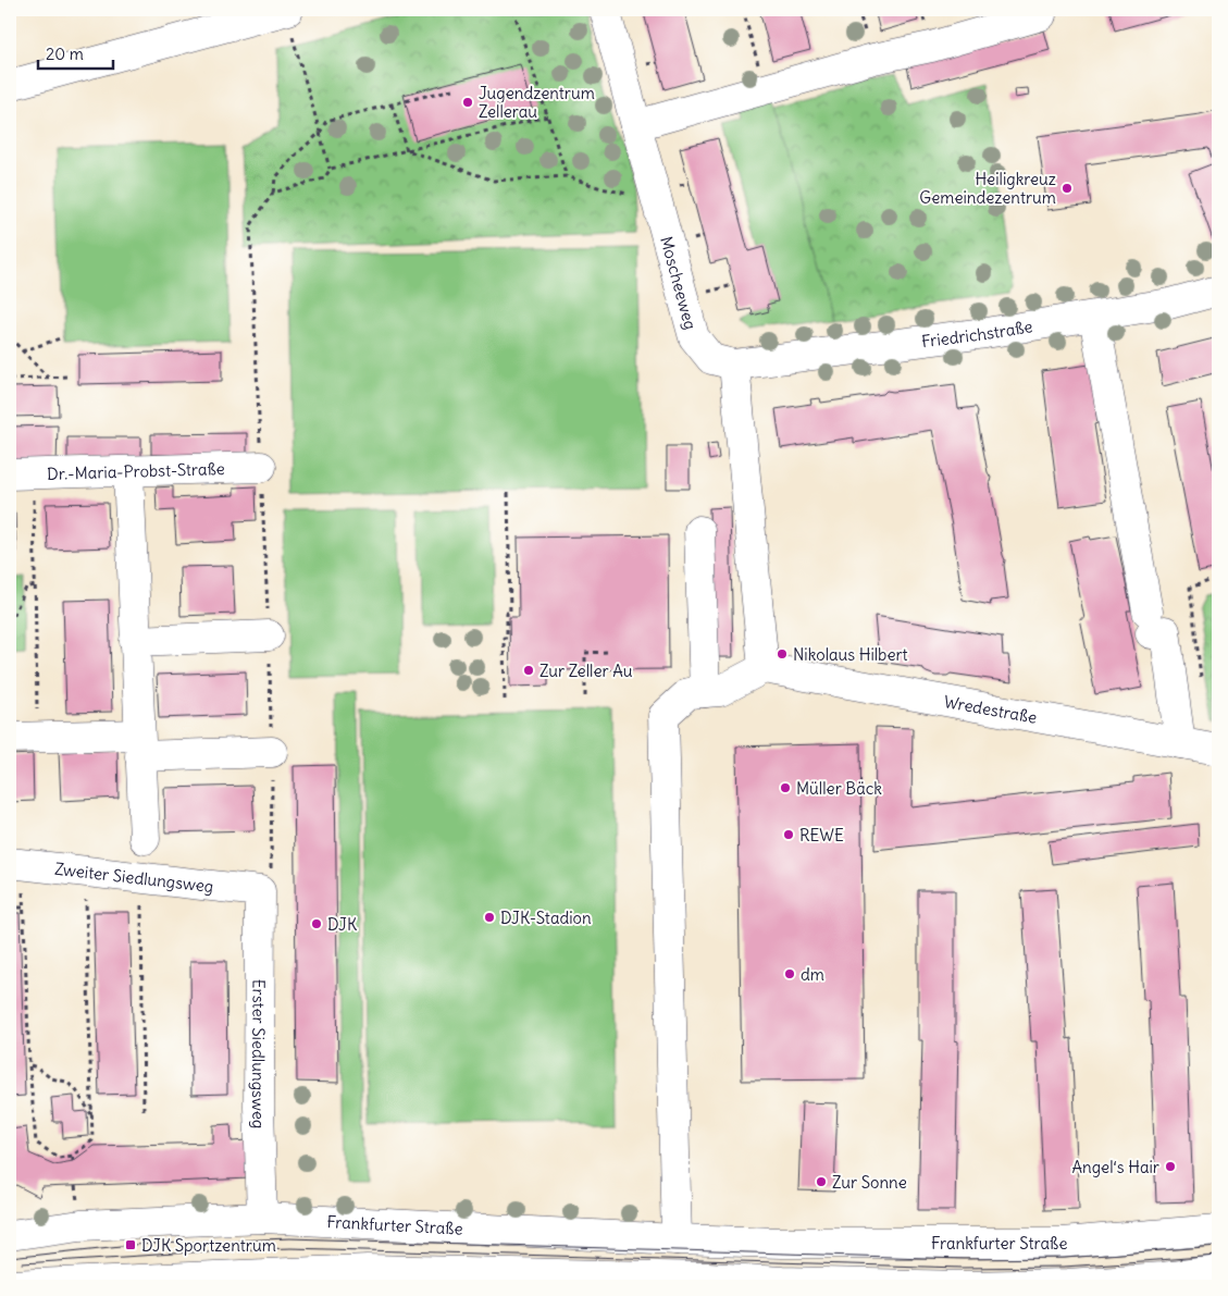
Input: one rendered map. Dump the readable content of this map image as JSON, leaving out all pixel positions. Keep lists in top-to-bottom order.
{
  "streets": {
    "street": [
      "Moscheeweg",
      "Friedrichstraße",
      "Dr.-Maria-Probst-Straße",
      "Wredestraße",
      "Zweiter Siedlungsweg",
      "Erster Siedlungsweg",
      "Frankfurter Straße"
    ]
  },
  "crossings": [
    ["Moscheeweg", "Friedrichstraße"],
    ["Zweiter Siedlungsweg", "Erster Siedlungsweg"],
    ["Erster Siedlungsweg", "Frankfurter Straße"]
  ],
  "places": {
    "other": [
      "Jugendzentrum Zellerau",
      "Heiligkreuz Gemeindezentrum",
      "Nikolaus Hilbert",
      "Zur Zeller Au",
      "Müller Bäck",
      "REWE",
      "DJK-Stadion",
      "DJK",
      "dm",
      "Angel‘s Hair",
      "Zur Sonne"
    ],
    "transit": ["DJK Sportzentrum"]
  },
  "scale_bar": "20 m"
}
